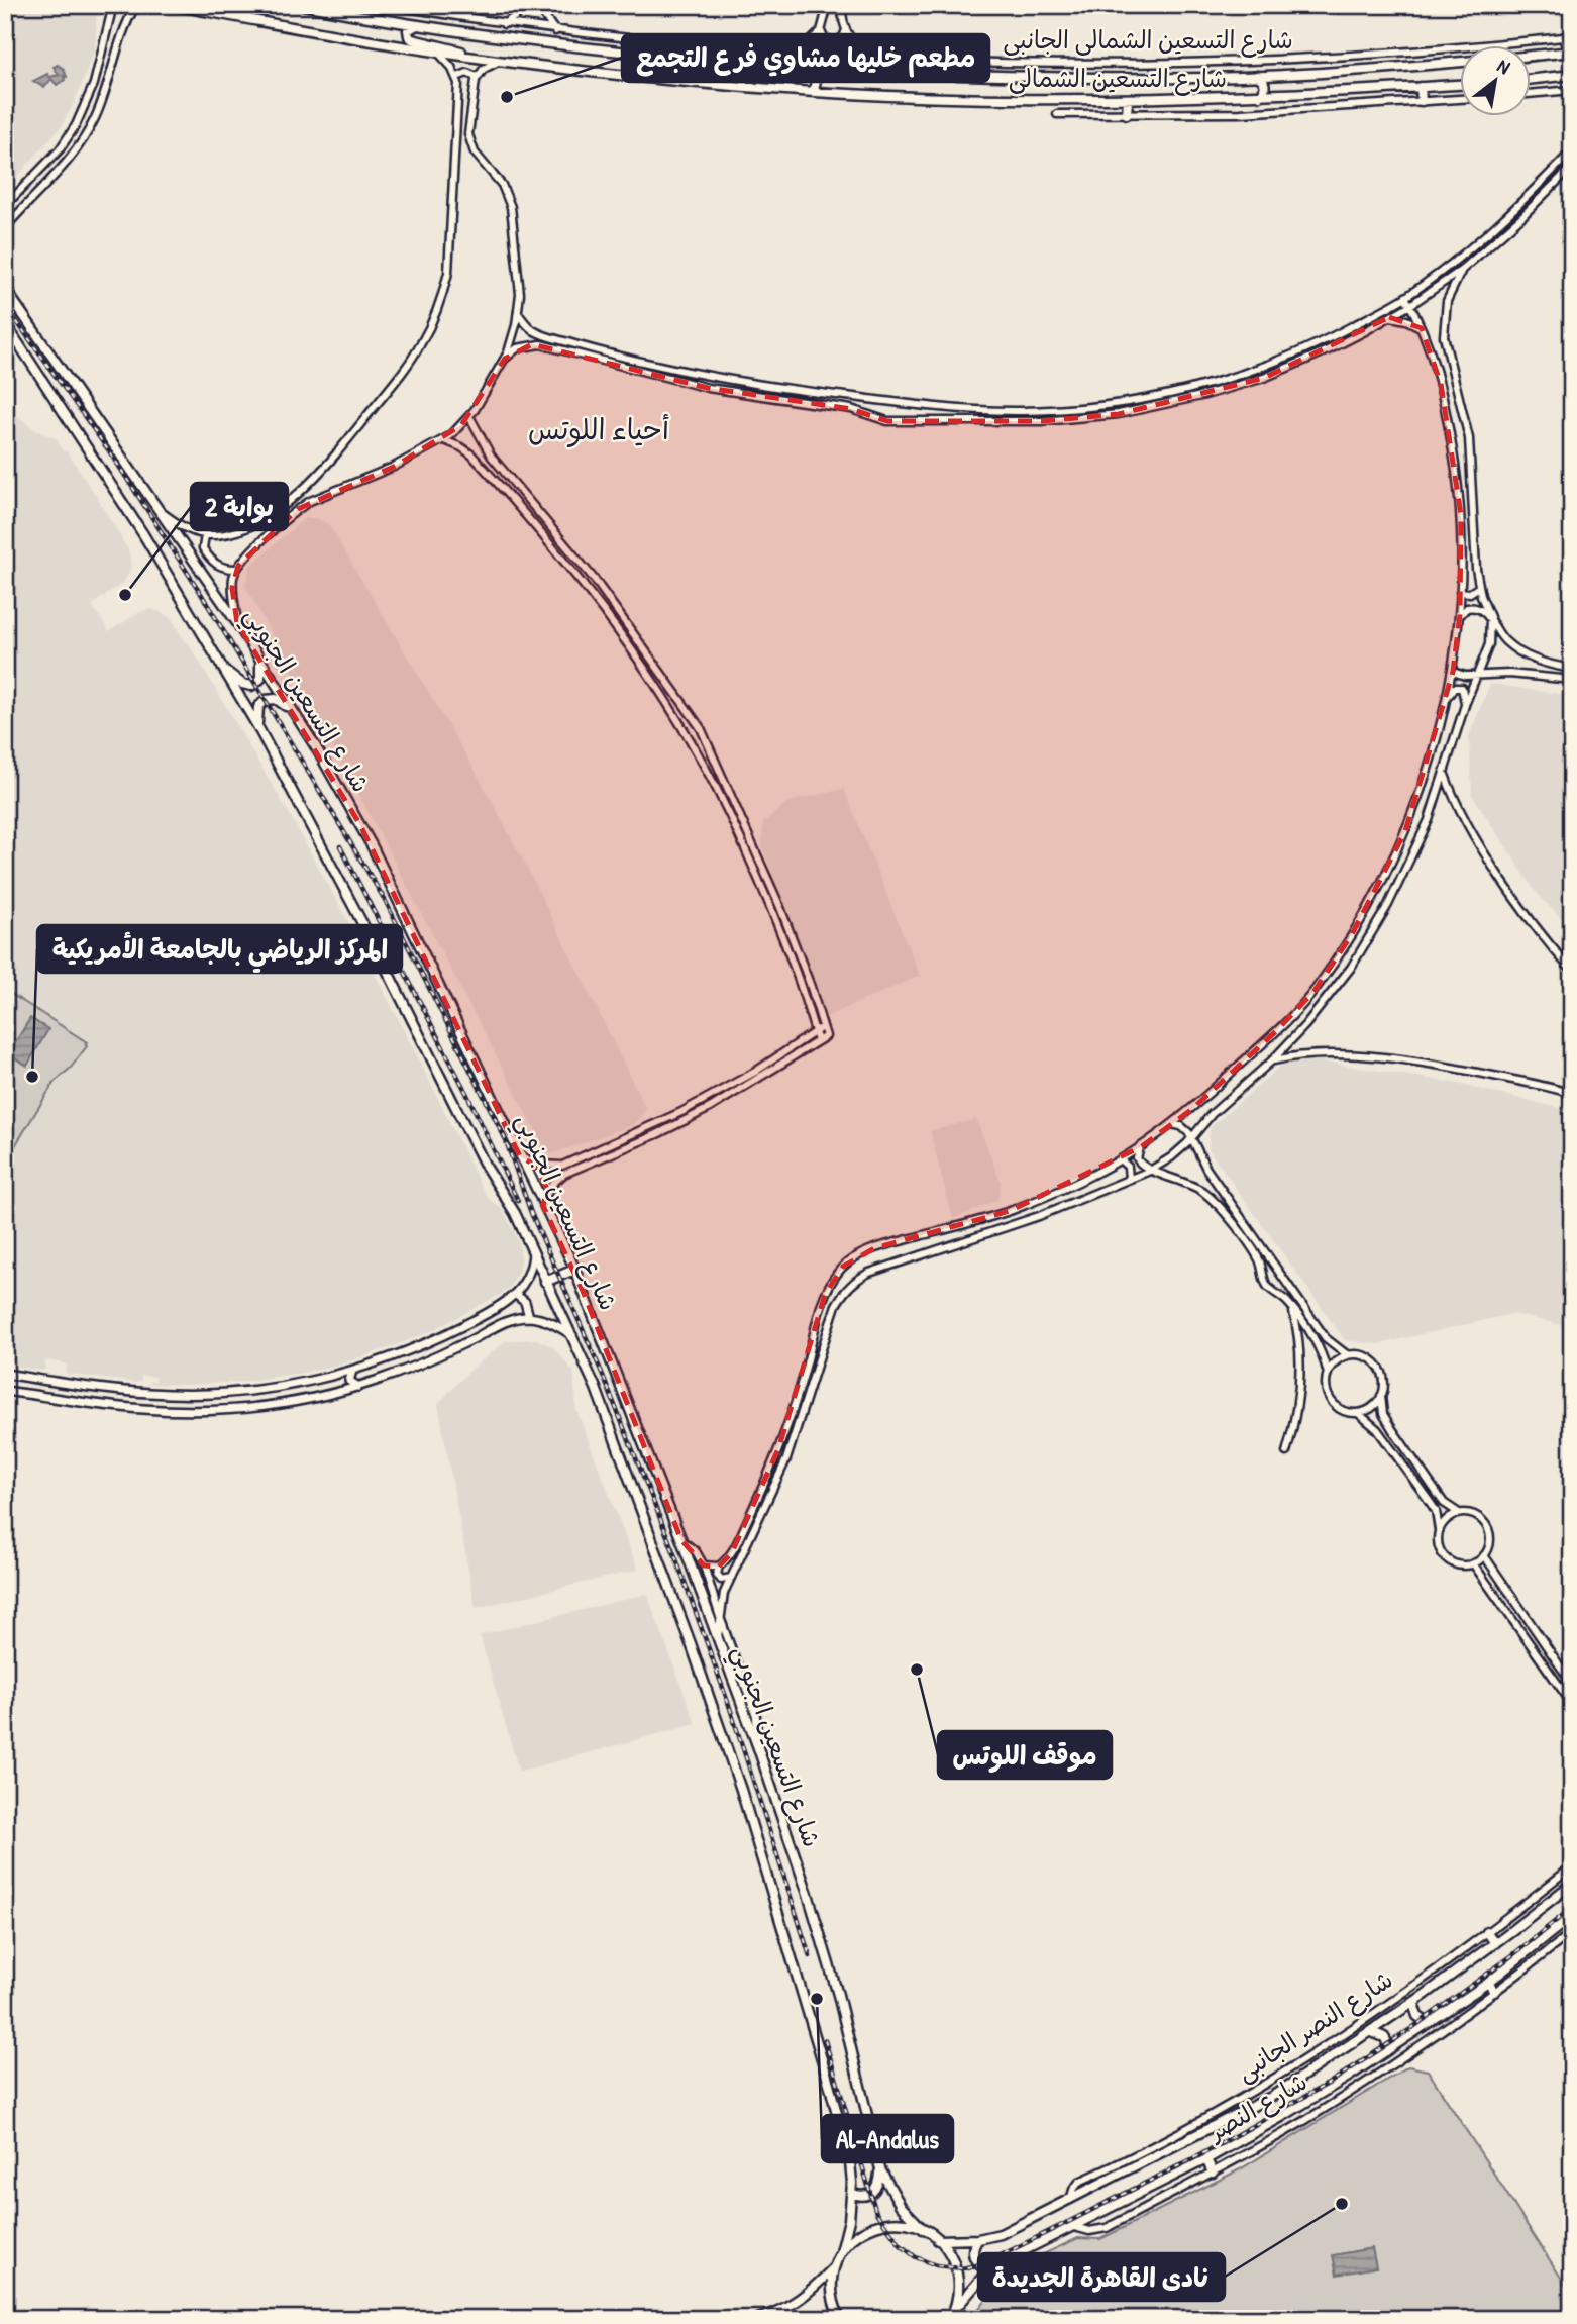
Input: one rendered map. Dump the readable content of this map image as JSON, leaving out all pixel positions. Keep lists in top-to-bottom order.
{
  "streets": {
    "main road": ["شارع التسعين الشمالى", "شارع التسعين الجنوبي", "شارع النصر"],
    "street": ["شارع التسعين الشمالى الجانبى", "شارع النصر الجانبى"]
  },
  "crossings": [
    ["شارع النصر الجانبى", "شارع النصر"]
  ],
  "districts": ["أحياء اللوتس"],
  "places": [
    "مطعم خليها مشاوي فرع التجمع",
    "بوابة 2",
    "المركز الرياضي بالجامعة الأمريكية",
    "موقف اللوتس",
    "Al-Andalus",
    "نادى القاهرة الجديدة"
  ],
  "north": "top right"
}
